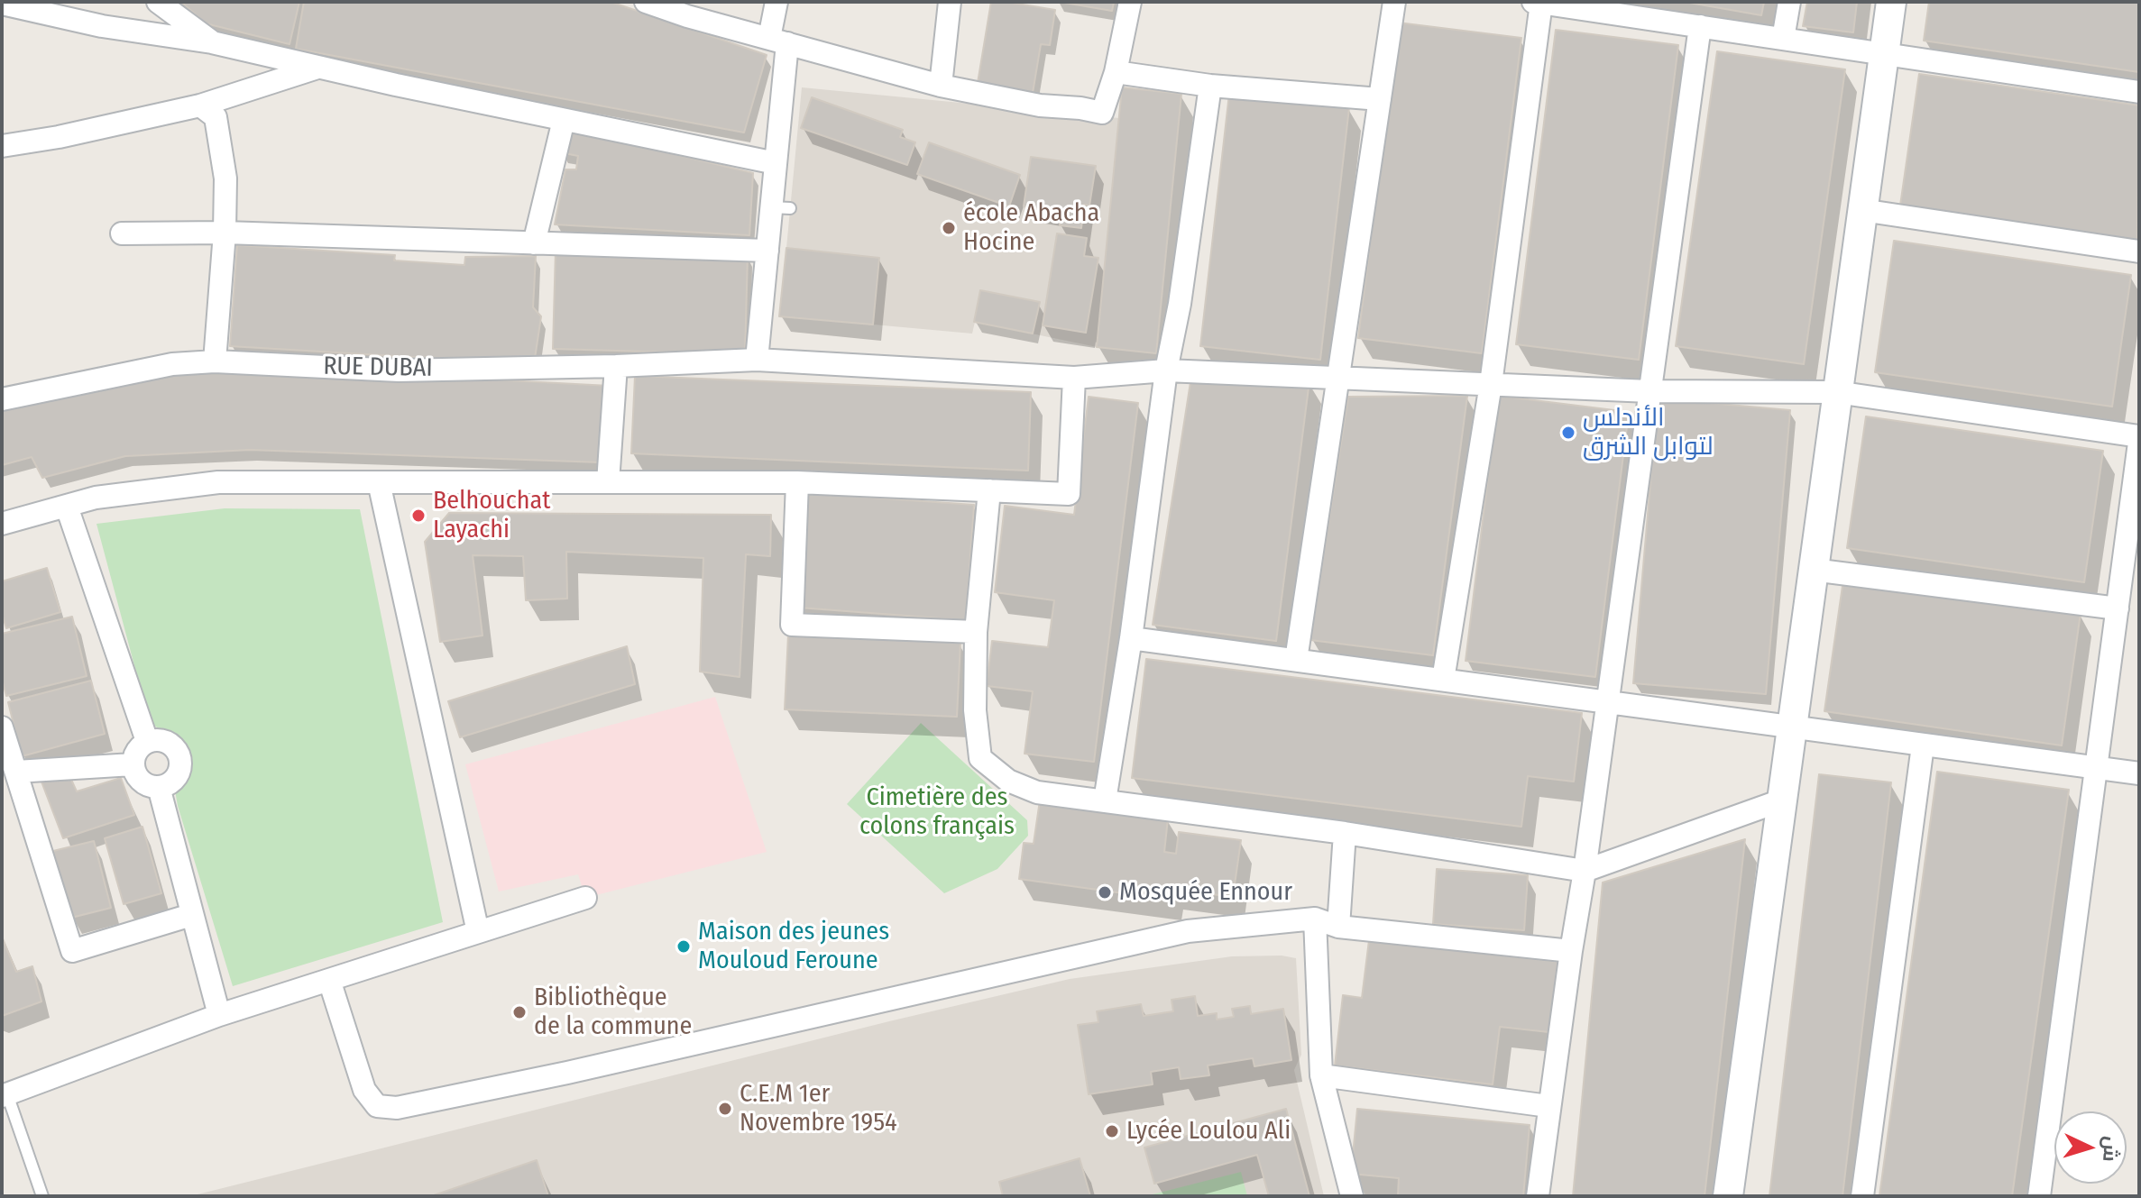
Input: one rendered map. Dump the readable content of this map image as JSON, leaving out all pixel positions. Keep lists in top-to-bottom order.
{
  "streets": {
    "street": ["RUE DUBAI"]
  },
  "parks": ["Cimetière des colons français"],
  "places": [
    "école Abacha Hocine",
    "الأندلس لتوابل الشرق",
    "Belhouchat Layachi",
    "Mosquée Ennour",
    "Maison des jeunes Mouloud Feroune",
    "Bibliothèque de la commune",
    "C.E.M 1er Novembre 1954",
    "Lycée Loulou Ali"
  ],
  "north": "right"
}
